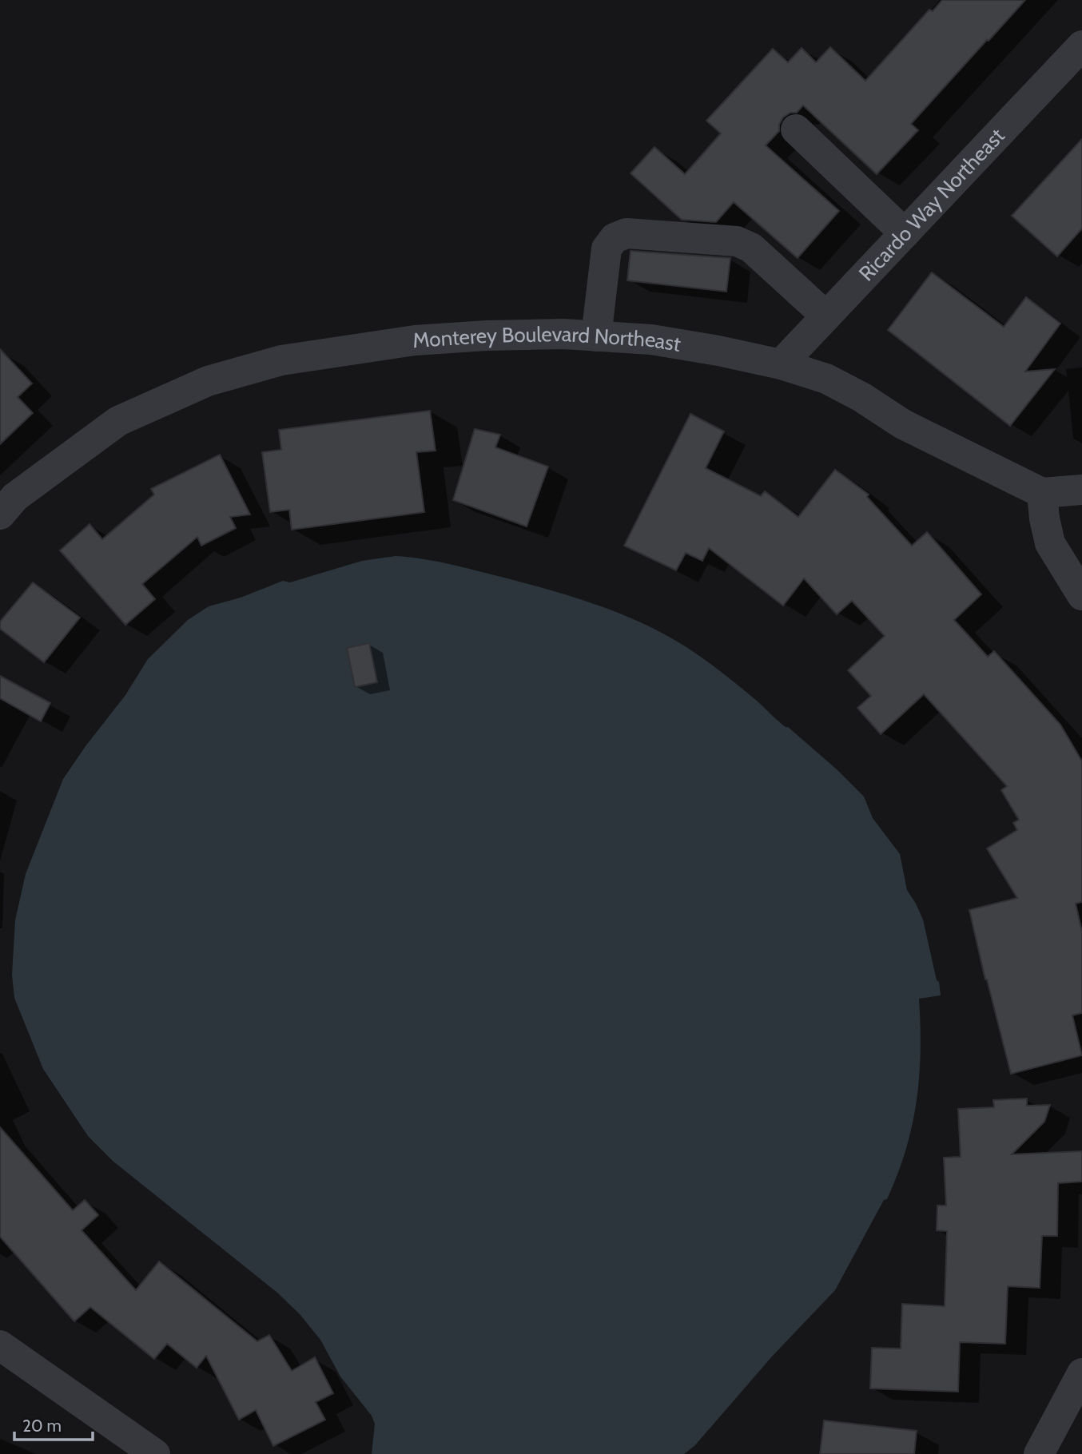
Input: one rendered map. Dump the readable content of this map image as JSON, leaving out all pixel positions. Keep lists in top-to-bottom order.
{
  "streets": {
    "street": ["Ricardo Way Northeast", "Monterey Boulevard Northeast"]
  },
  "crossings": [
    ["Ricardo Way Northeast", "Monterey Boulevard Northeast"]
  ],
  "scale_bar": "20 m"
}
